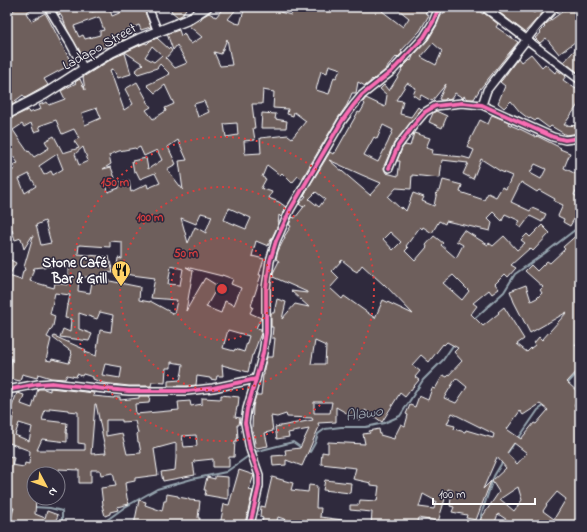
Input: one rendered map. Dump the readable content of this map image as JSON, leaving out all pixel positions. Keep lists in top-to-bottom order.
{
  "streets": {
    "main road": ["Ladapo Street"]
  },
  "water": ["Alawo"],
  "places": {
    "restaurant": ["Stone Café Bar & Grill"]
  },
  "scale_bar": "100 m",
  "north": "bottom right",
  "rings": ["150 m", "100 m", "50 m"]
}
